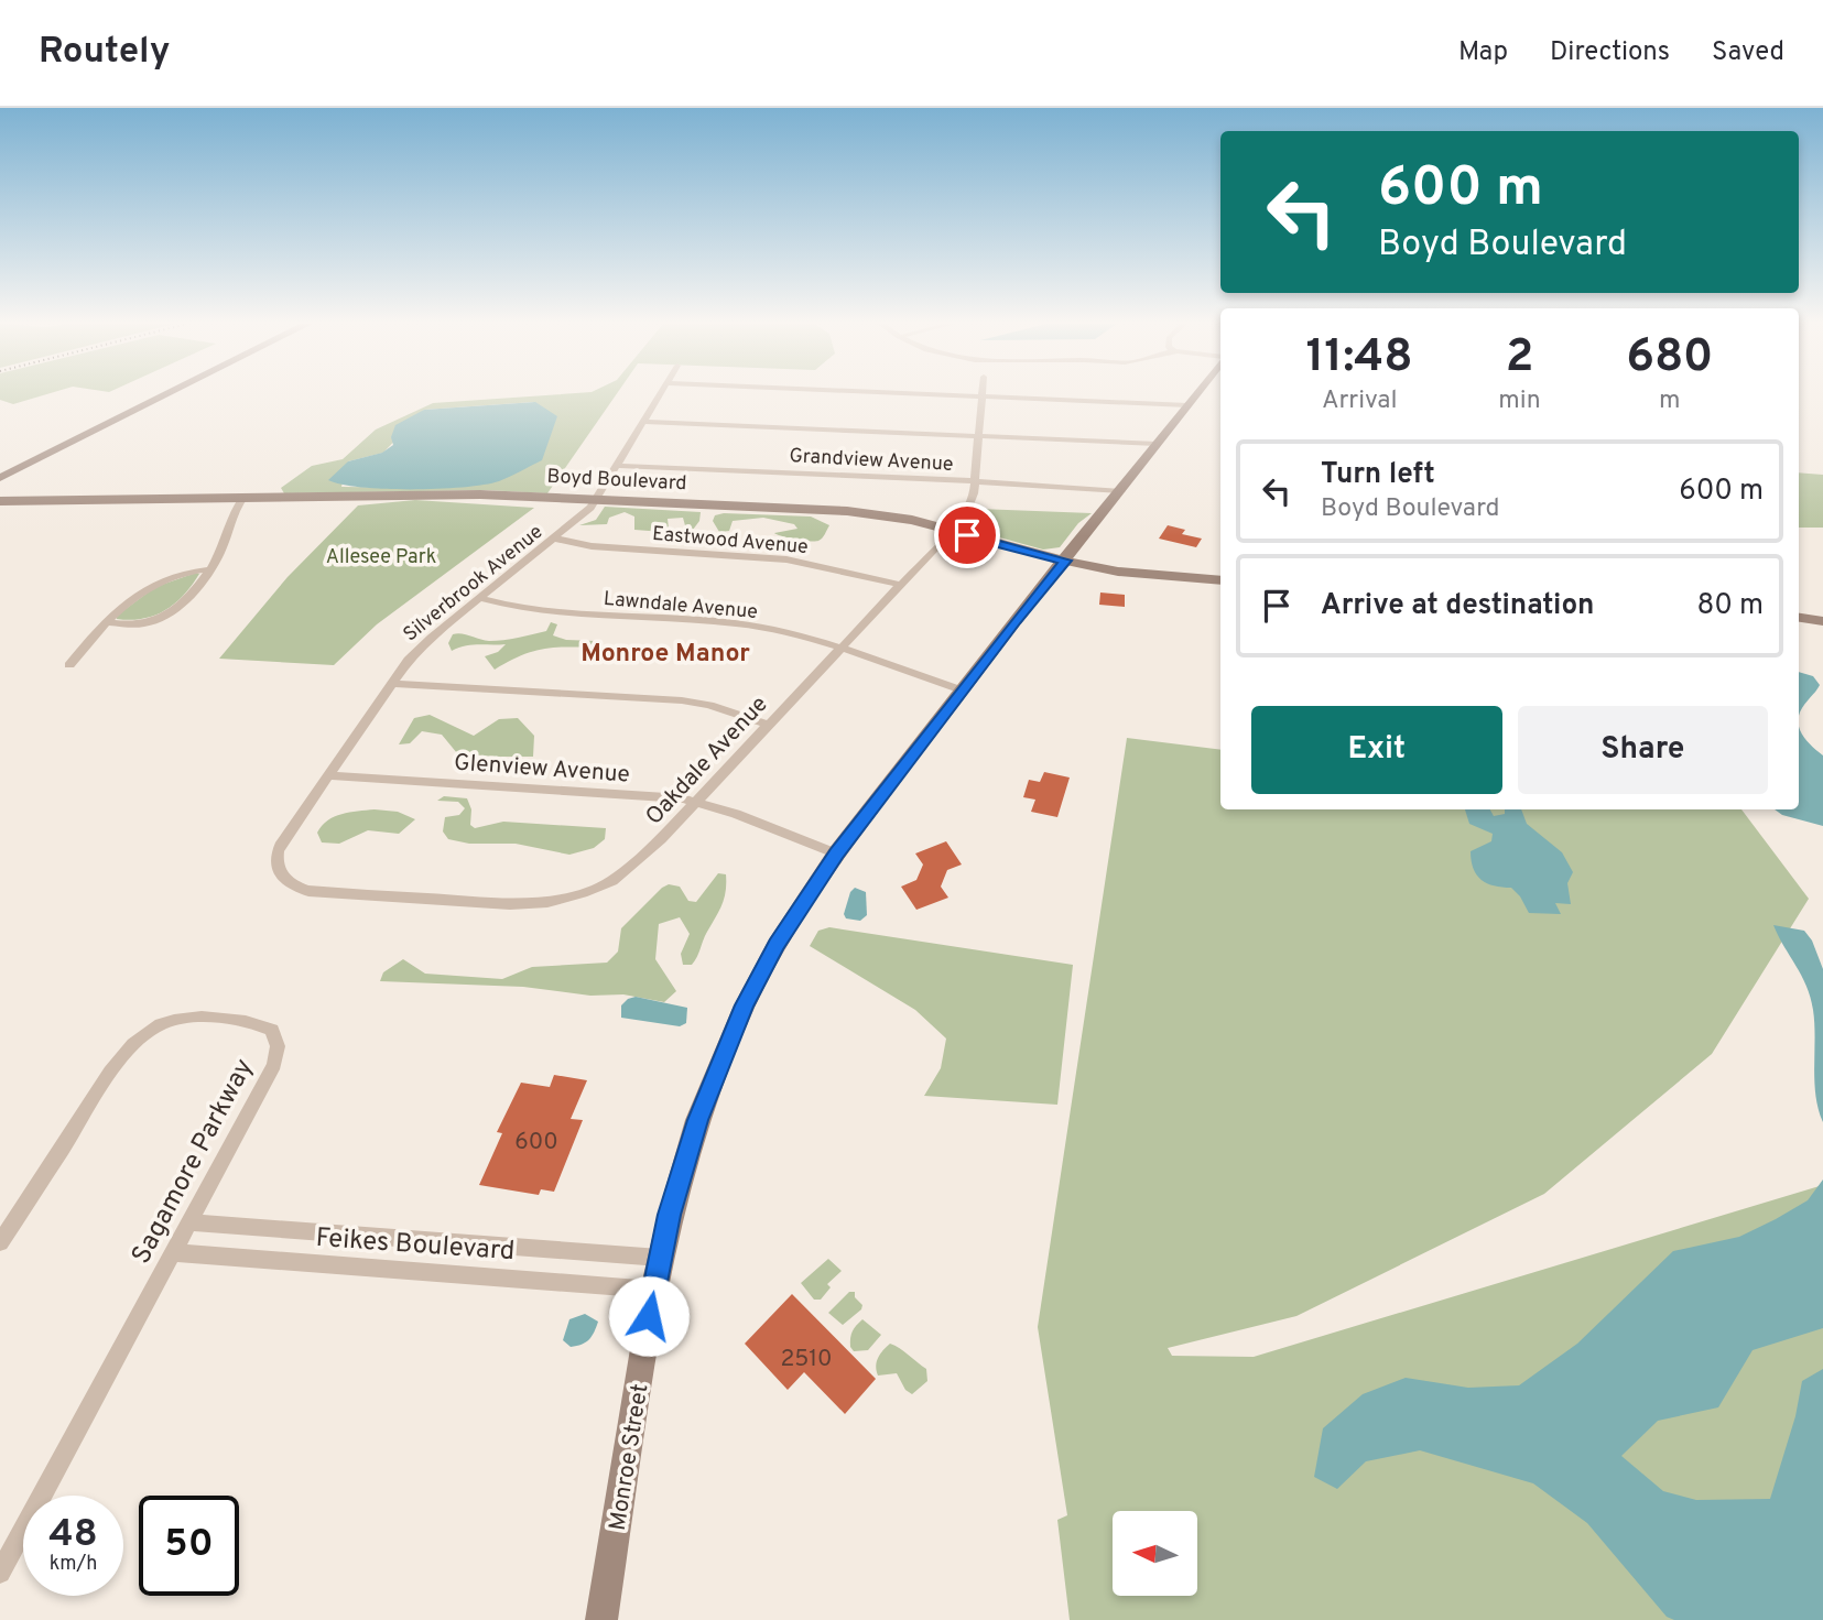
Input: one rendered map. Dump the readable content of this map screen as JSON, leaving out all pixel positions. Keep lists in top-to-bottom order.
{
  "streets": {
    "street": [
      "Grandview Avenue",
      "Boyd Boulevard",
      "Eastwood Avenue",
      "Silverbrook Avenue",
      "Lawndale Avenue",
      "Oakdale Avenue",
      "Glenview Avenue",
      "Sagamore Parkway",
      "Feikes Boulevard",
      "Monroe Street"
    ]
  },
  "crossings": [
    ["Grandview Avenue", "Silverbrook Avenue"],
    ["Grandview Avenue", "Oakdale Avenue"],
    ["Grandview Avenue", "Monroe Street"],
    ["Boyd Boulevard", "Silverbrook Avenue"],
    ["Boyd Boulevard", "Oakdale Avenue"],
    ["Boyd Boulevard", "Monroe Street"],
    ["Eastwood Avenue", "Silverbrook Avenue"],
    ["Eastwood Avenue", "Oakdale Avenue"],
    ["Silverbrook Avenue", "Lawndale Avenue"],
    ["Silverbrook Avenue", "Oakdale Avenue"],
    ["Silverbrook Avenue", "Glenview Avenue"],
    ["Lawndale Avenue", "Oakdale Avenue"],
    ["Lawndale Avenue", "Monroe Street"],
    ["Oakdale Avenue", "Glenview Avenue"],
    ["Glenview Avenue", "Monroe Street"],
    ["Sagamore Parkway", "Feikes Boulevard"],
    ["Feikes Boulevard", "Monroe Street"]
  ],
  "districts": ["Monroe Manor"],
  "parks": ["Allesee Park"],
  "house_numbers": ["600", "2510"],
  "north": "left",
  "page": {
    "header": "Routely",
    "nav": ["Map", "Directions", "Saved"],
    "turn": ["600 m", "Boyd Boulevard"],
    "eta": [
      "11:48",
      "Arrival",
      "2",
      "min",
      "680",
      "m"
    ],
    "list": [
      {
        "name": "Turn left",
        "note": "Boyd Boulevard",
        "value": "600 m"
      },
      {
        "name": "Arrive at destination",
        "value": "80 m"
      }
    ],
    "buttons": ["Exit", "Share"],
    "speed": "48 km/h",
    "limit": "50"
  }
}
